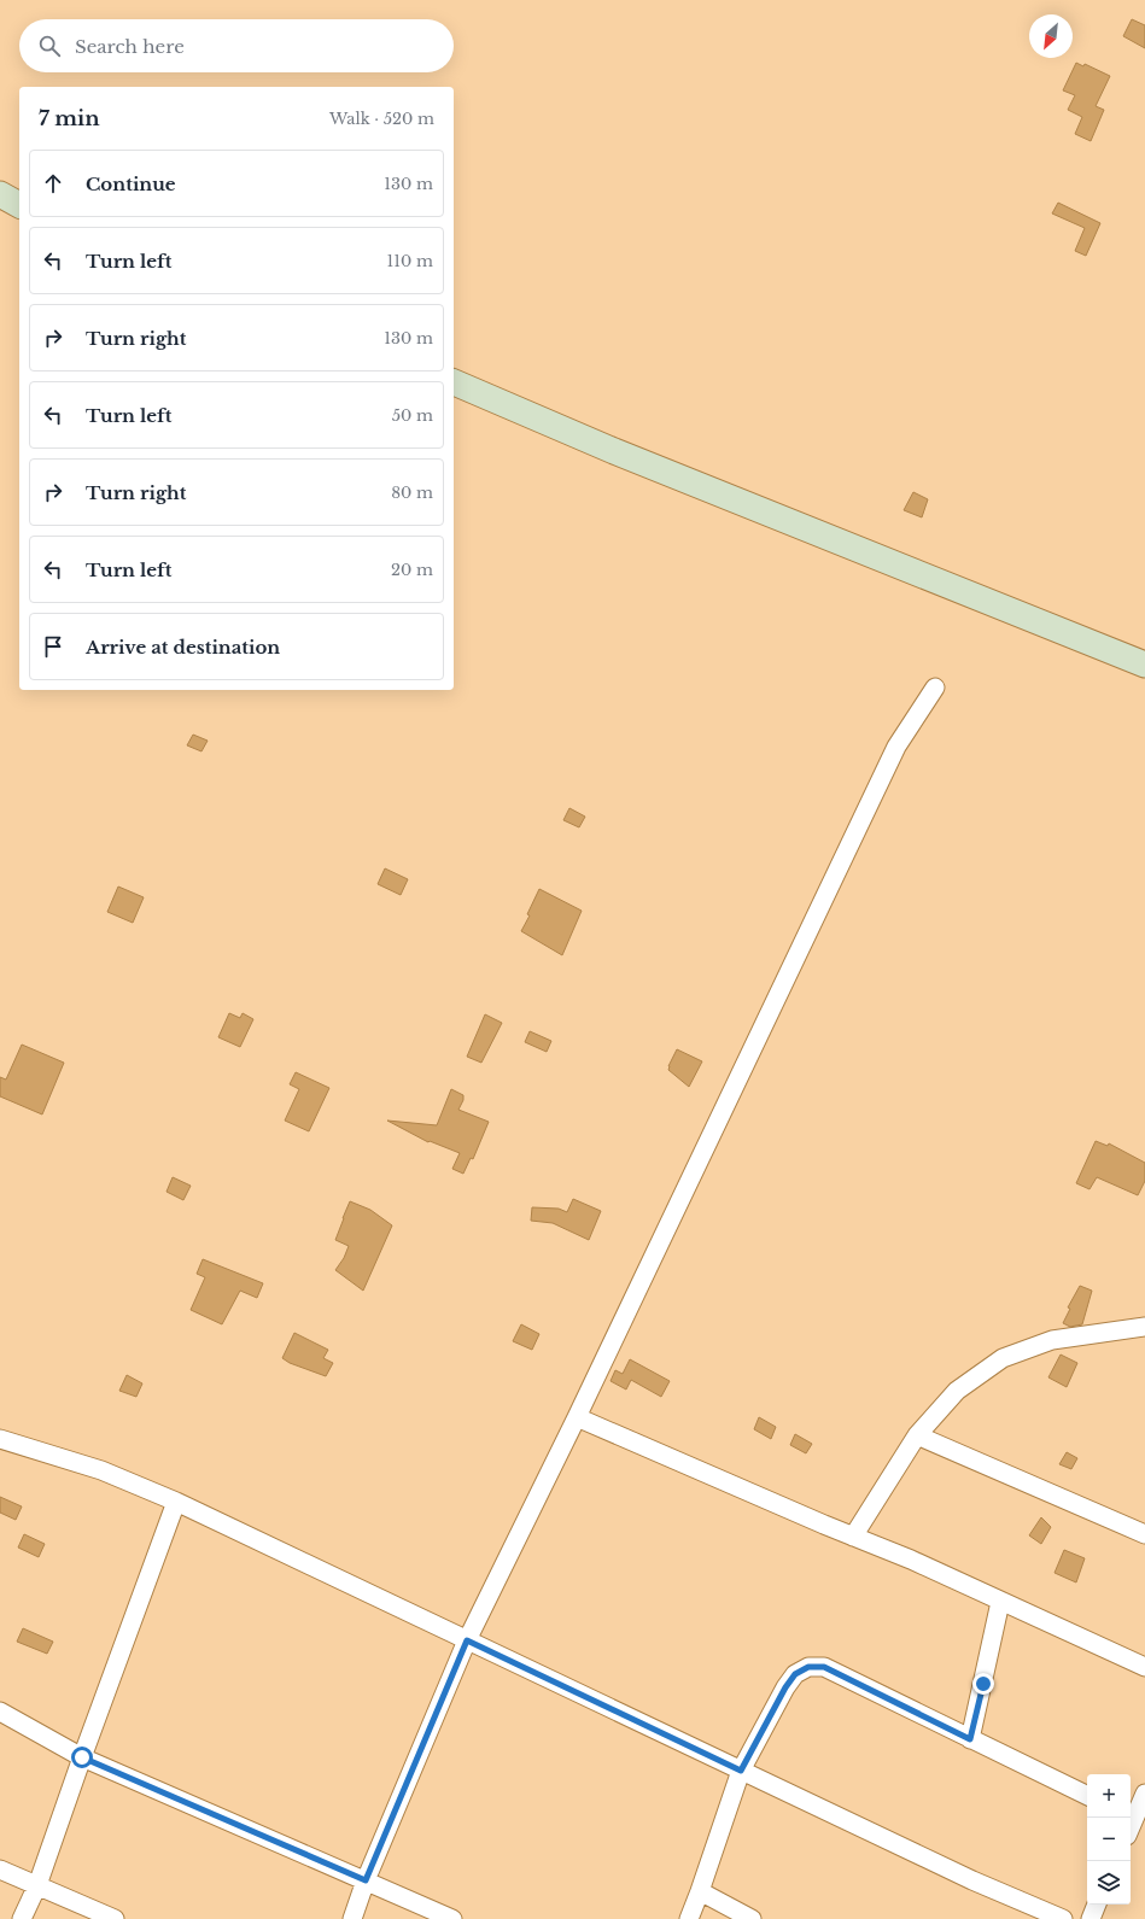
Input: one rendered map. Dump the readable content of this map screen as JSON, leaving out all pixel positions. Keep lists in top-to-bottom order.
{
  "north": "bottom left",
  "page": {
    "search": "Search here",
    "heading": ["7 min", "Walk · 520 m"],
    "list": [
      ["Continue", "130 m"],
      ["Turn left", "110 m"],
      ["Turn right", "130 m"],
      ["Turn left", "50 m"],
      ["Turn right", "80 m"],
      ["Turn left", "20 m"],
      "Arrive at destination"
    ],
    "map_buttons": ["+", "−"]
  }
}
